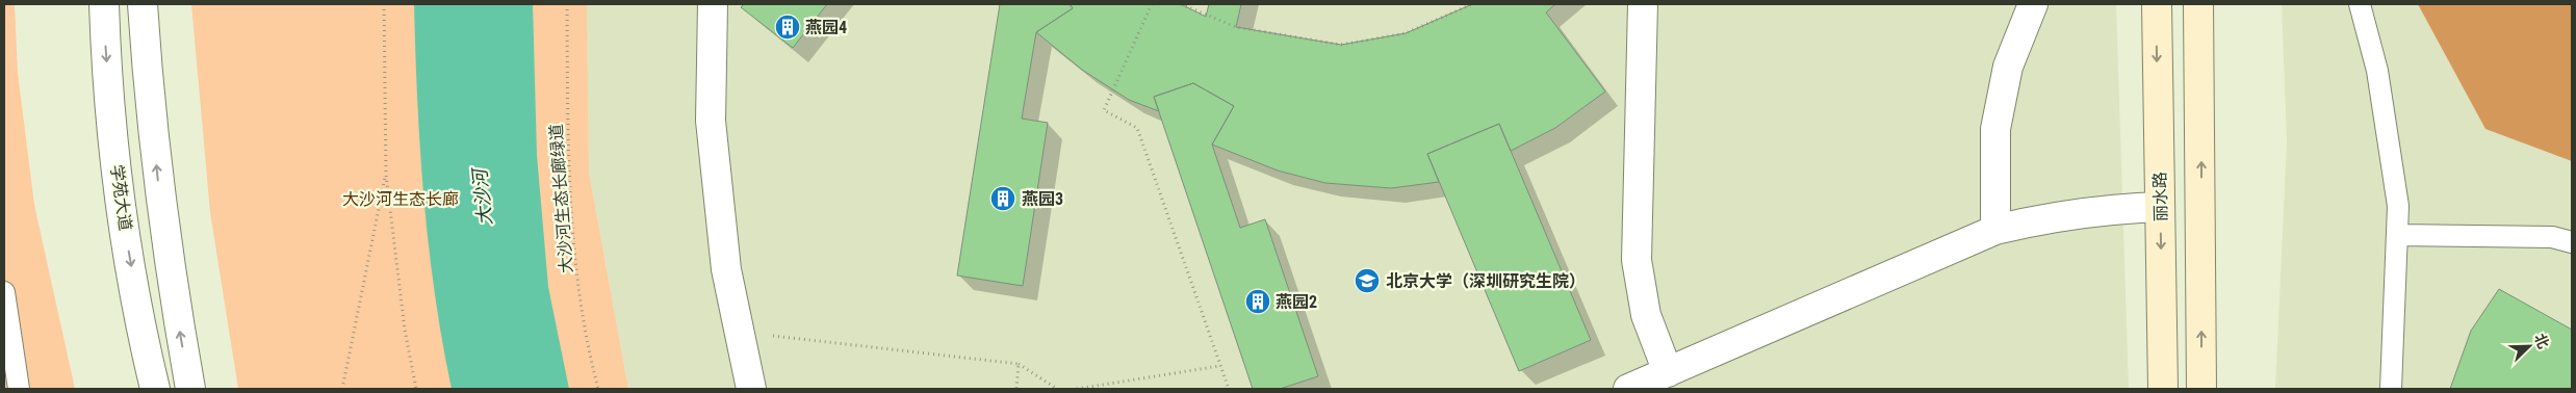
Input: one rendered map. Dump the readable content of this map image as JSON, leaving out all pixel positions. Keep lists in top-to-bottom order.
{
  "streets": {
    "main road": ["丽水路"],
    "street": ["学苑大道"],
    "path": ["大沙河生态长廊绿道"]
  },
  "water": ["大沙河"],
  "parks": ["大沙河生态长廊"],
  "places": {
    "building": ["燕园4", "燕园3", "燕园2"],
    "school or university": ["北京大学（深圳研究生院）"]
  },
  "north": "top right"
}
